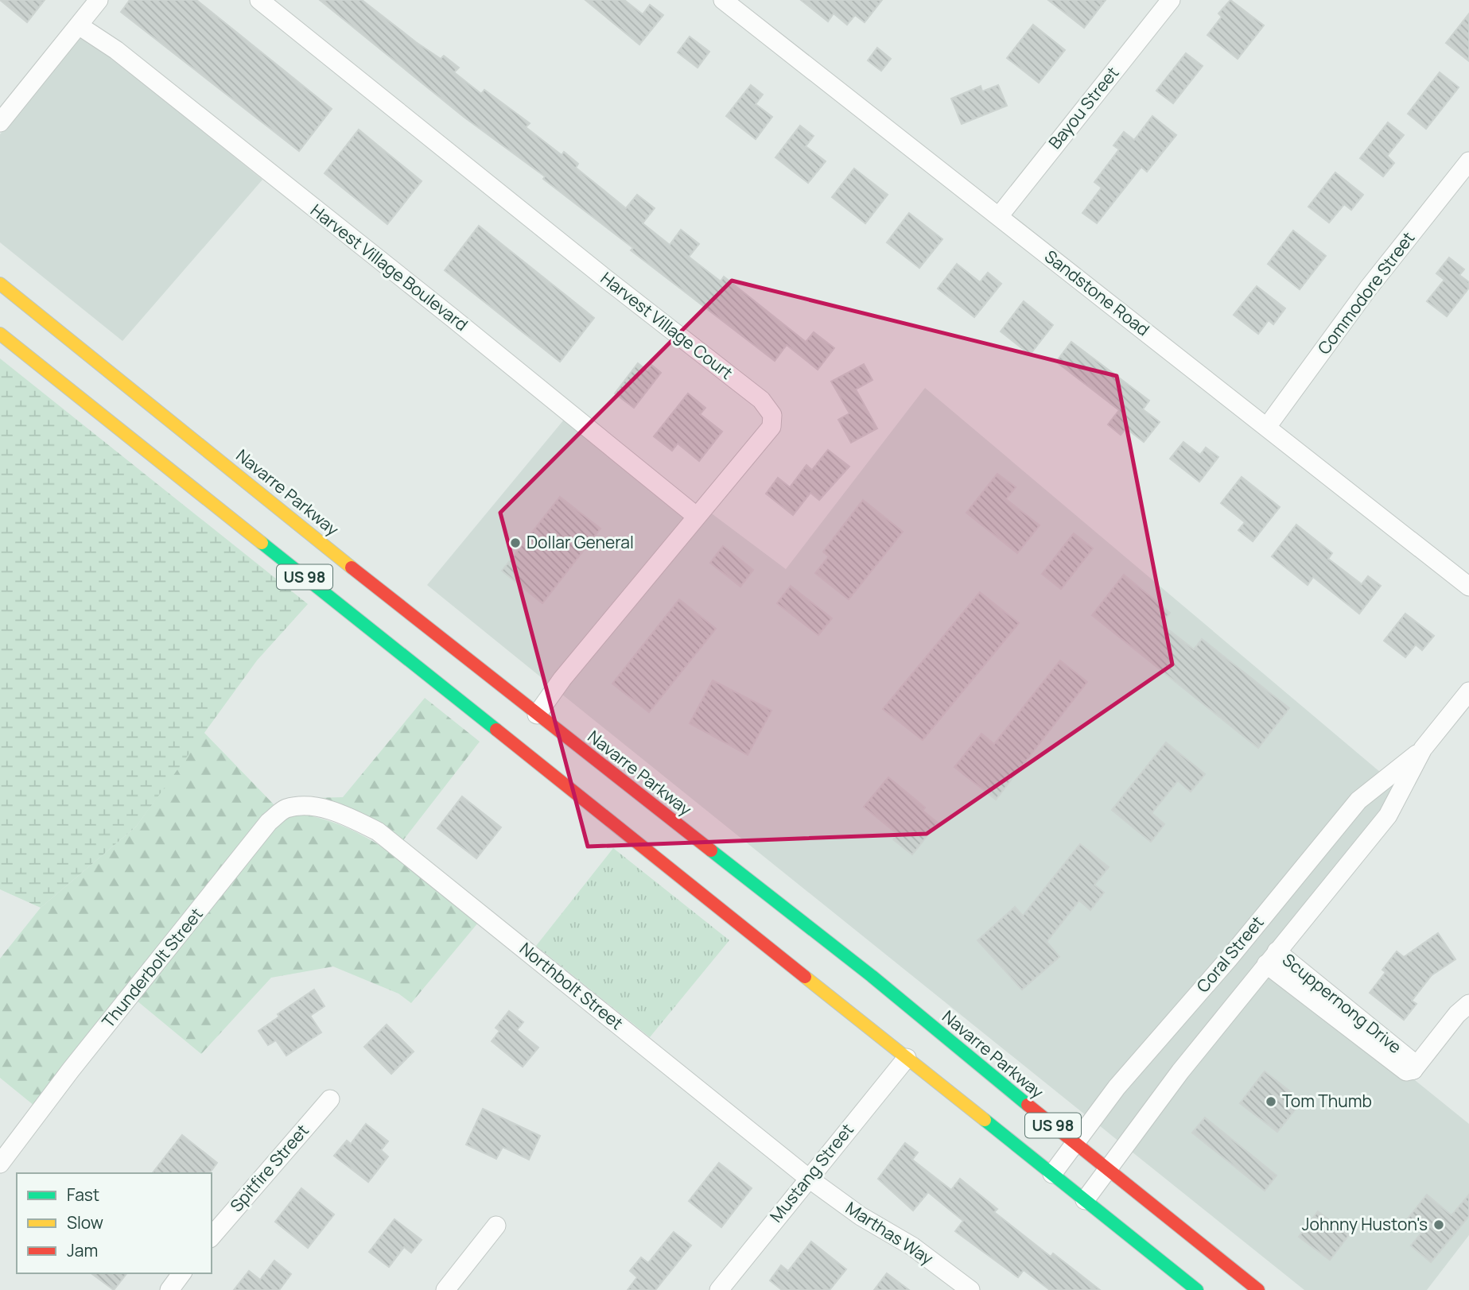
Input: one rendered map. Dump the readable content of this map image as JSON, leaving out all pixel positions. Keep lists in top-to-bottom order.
{
  "streets": {
    "highway": ["Navarre Parkway", "US 98"],
    "street": [
      "Bayou Street",
      "Harvest Village Boulevard",
      "Sandstone Road",
      "Commodore Street",
      "Harvest Village Court",
      "Coral Street",
      "Thunderbolt Street",
      "Northbolt Street",
      "Scuppernong Drive",
      "Spitfire Street",
      "Mustang Street",
      "Marthas Way"
    ]
  },
  "crossings": [
    ["Bayou Street", "Sandstone Road"],
    ["Harvest Village Boulevard", "Harvest Village Court"],
    ["Sandstone Road", "Commodore Street"],
    ["Harvest Village Court", "Navarre Parkway"],
    ["Navarre Parkway", "Coral Street"],
    ["US 98", "Coral Street"],
    ["US 98", "Mustang Street"],
    ["Coral Street", "Scuppernong Drive"],
    ["Thunderbolt Street", "Northbolt Street"],
    ["Northbolt Street", "Mustang Street"],
    ["Northbolt Street", "Marthas Way"],
    ["Mustang Street", "Marthas Way"]
  ],
  "places": ["Dollar General", "Tom Thumb", "Johnny Huston's"],
  "legend": ["Fast", "Slow", "Jam"]
}
